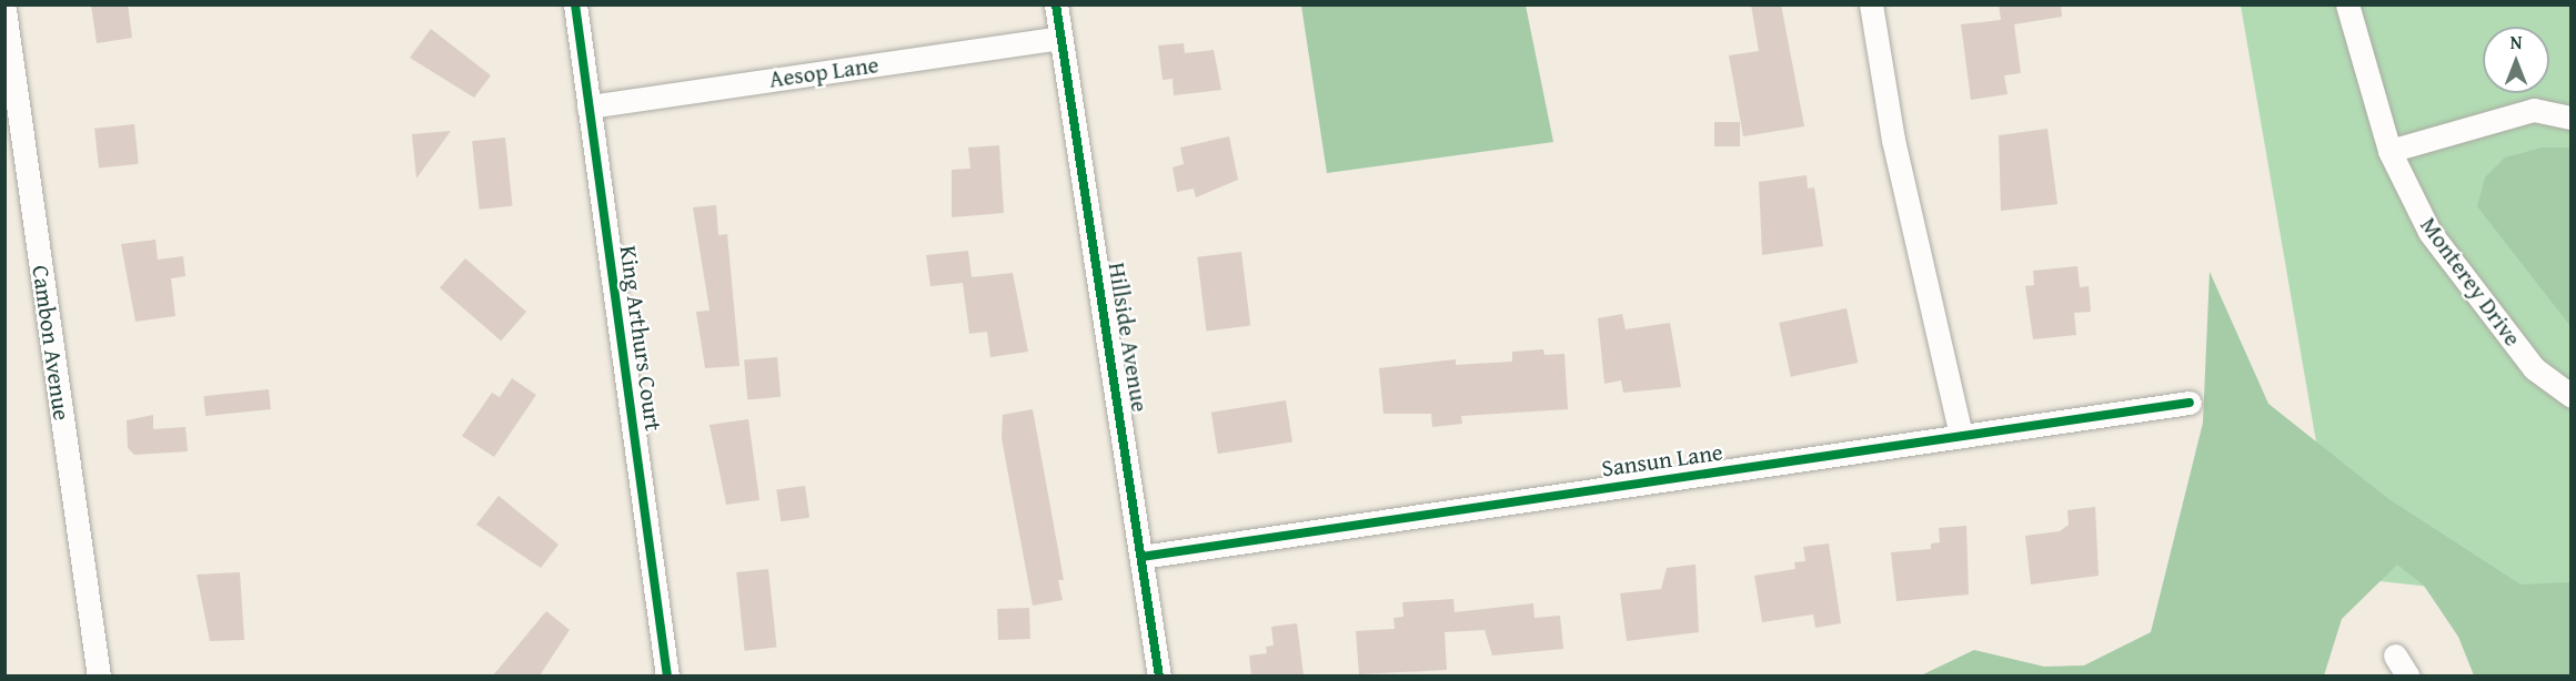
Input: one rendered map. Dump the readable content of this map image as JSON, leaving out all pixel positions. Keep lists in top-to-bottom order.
{
  "streets": {
    "street": [
      "Aesop Lane",
      "Monterey Drive",
      "Hillside Avenue",
      "King Arthurs Court",
      "Cambon Avenue",
      "Sansun Lane"
    ]
  },
  "crossings": [
    ["Aesop Lane", "Hillside Avenue"],
    ["Aesop Lane", "King Arthurs Court"],
    ["Hillside Avenue", "Sansun Lane"]
  ],
  "north": "top"
}
